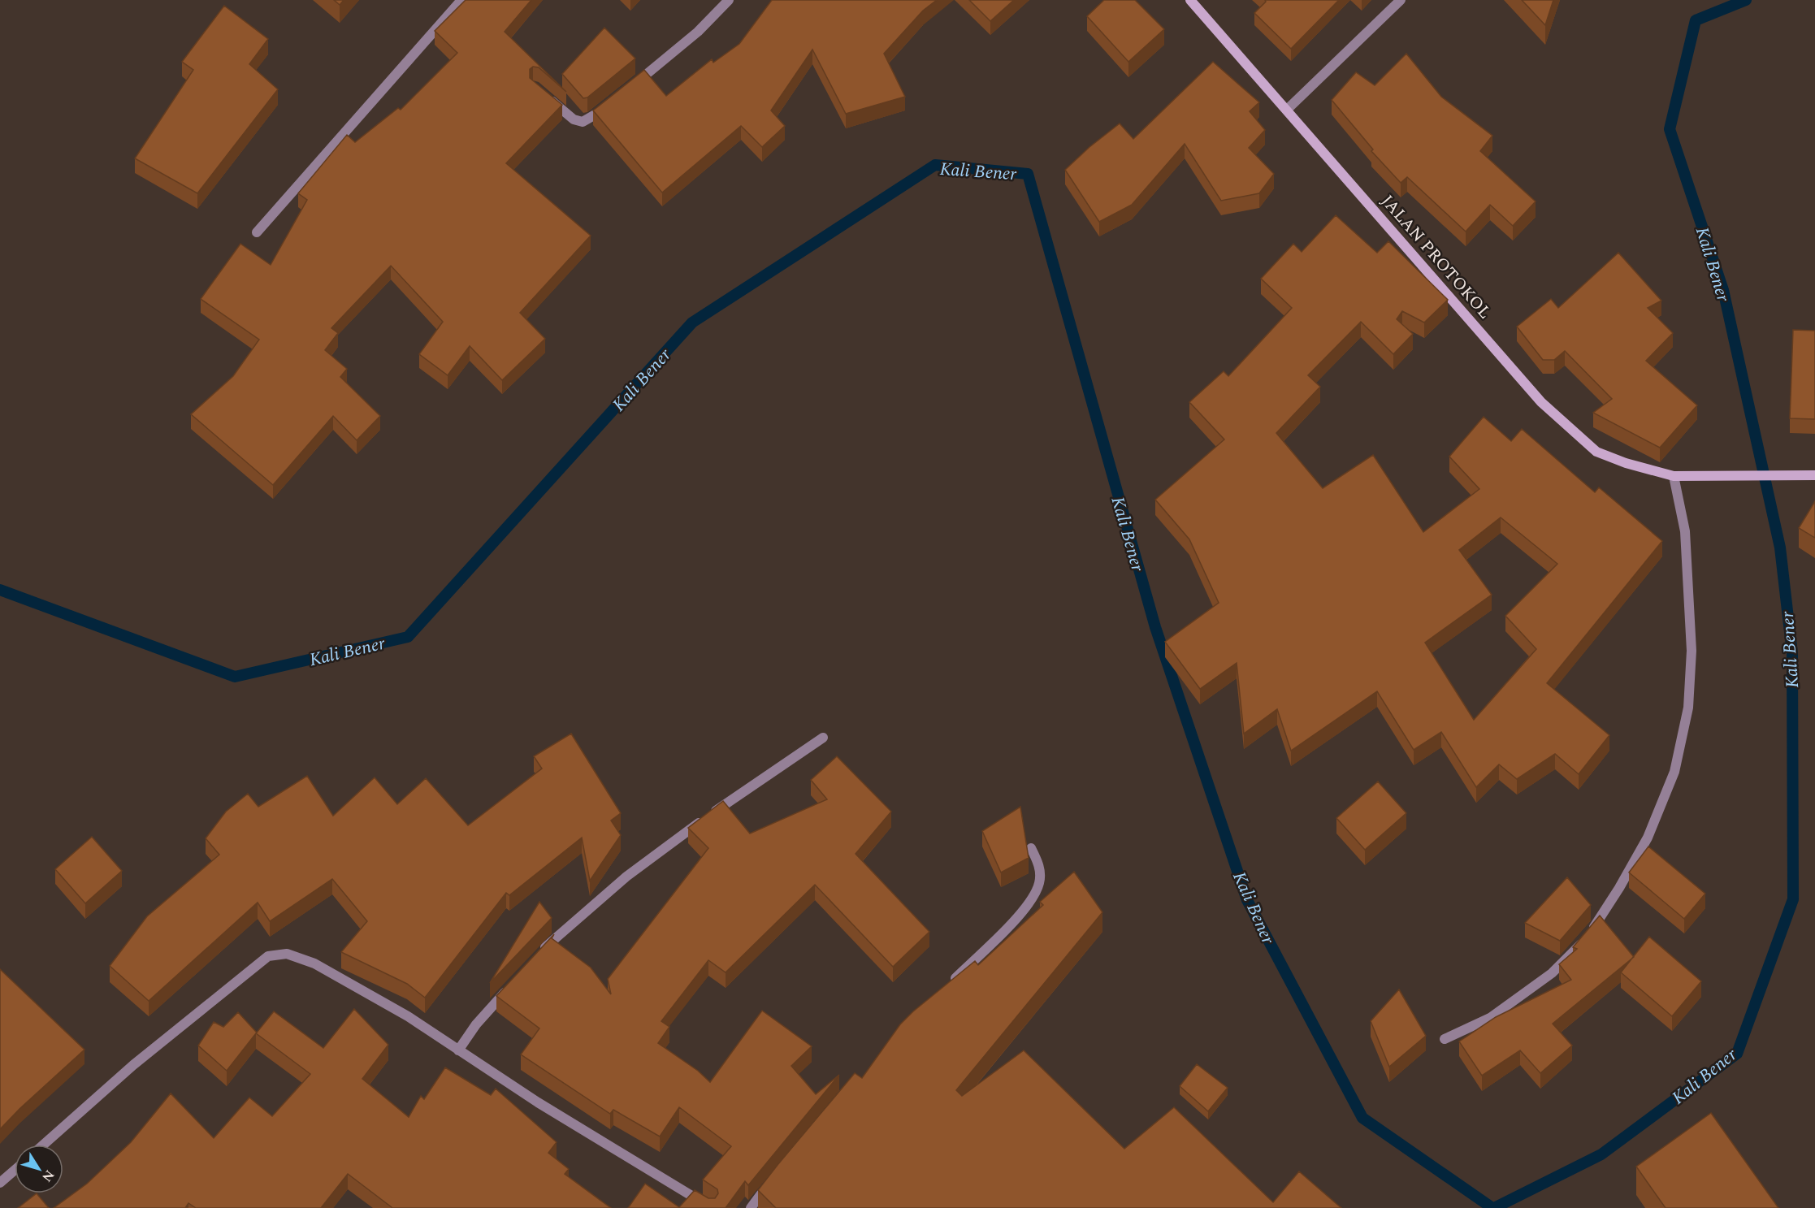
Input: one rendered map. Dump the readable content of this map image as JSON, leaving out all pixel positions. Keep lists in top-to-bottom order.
{
  "streets": {
    "street": ["JALAN PROTOKOL"]
  },
  "water": ["Kali Bener"],
  "north": "bottom right"
}
